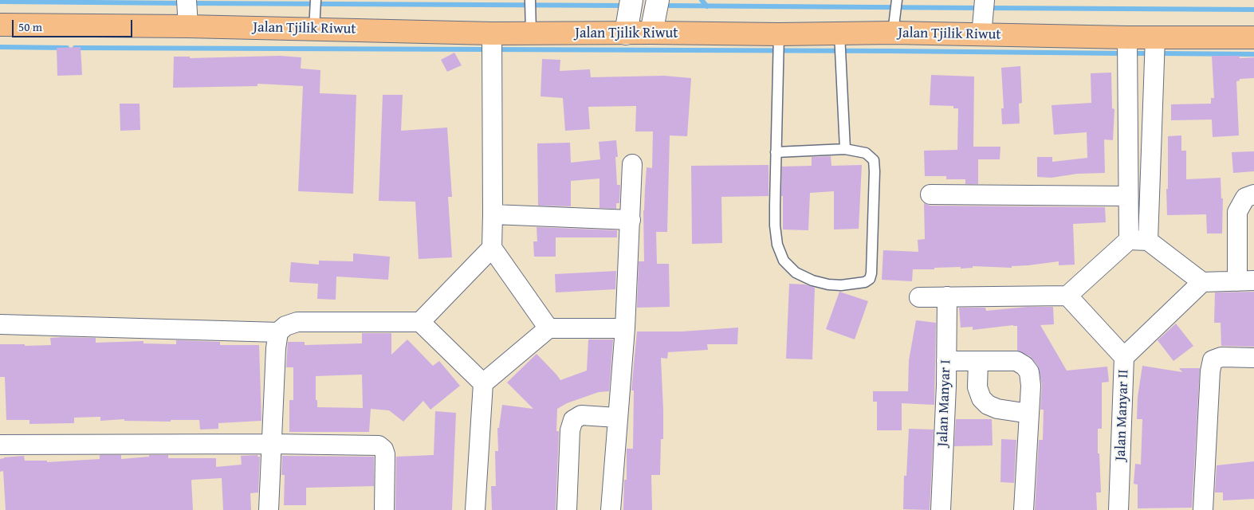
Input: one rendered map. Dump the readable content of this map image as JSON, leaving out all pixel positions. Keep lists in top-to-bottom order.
{
  "streets": {
    "highway": ["Jalan Tjilik Riwut"],
    "street": ["Jalan Manyar I", "Jalan Manyar II"]
  },
  "scale_bar": "50 m"
}
